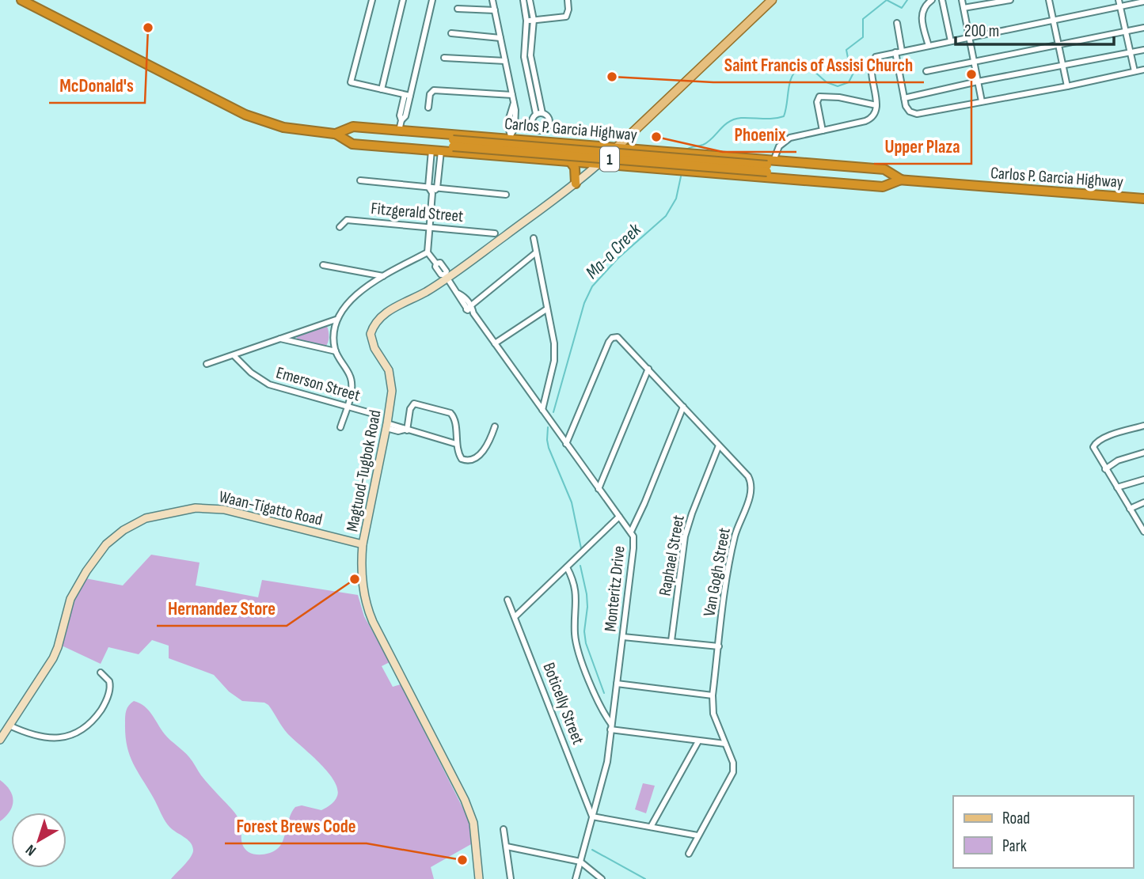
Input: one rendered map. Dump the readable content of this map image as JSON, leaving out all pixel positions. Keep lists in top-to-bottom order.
{
  "streets": {
    "highway": ["Carlos P. Garcia Highway", "1"],
    "main road": ["Magtuod-Tugbok Road", "Waan-Tigatto Road"],
    "street": [
      "Fitzgerald Street",
      "Emerson Street",
      "Raphael Street",
      "Van Gogh Street",
      "Monteritz Drive",
      "Boticelly Street"
    ]
  },
  "crossings": [
    ["Carlos P. Garcia Highway", "Magtuod-Tugbok Road"],
    ["Magtuod-Tugbok Road", "Waan-Tigatto Road"],
    ["Raphael Street", "Van Gogh Street"],
    ["Van Gogh Street", "Monteritz Drive"],
    ["Monteritz Drive", "Boticelly Street"]
  ],
  "water": ["Ma-a Creek"],
  "places": [
    "McDonald's",
    "Upper Plaza",
    "Saint Francis of Assisi Church",
    "Phoenix",
    "Hernandez Store",
    "Forest Brews Code"
  ],
  "legend": ["Road", "Park"],
  "scale_bar": "200 m",
  "north": "bottom left"
}
